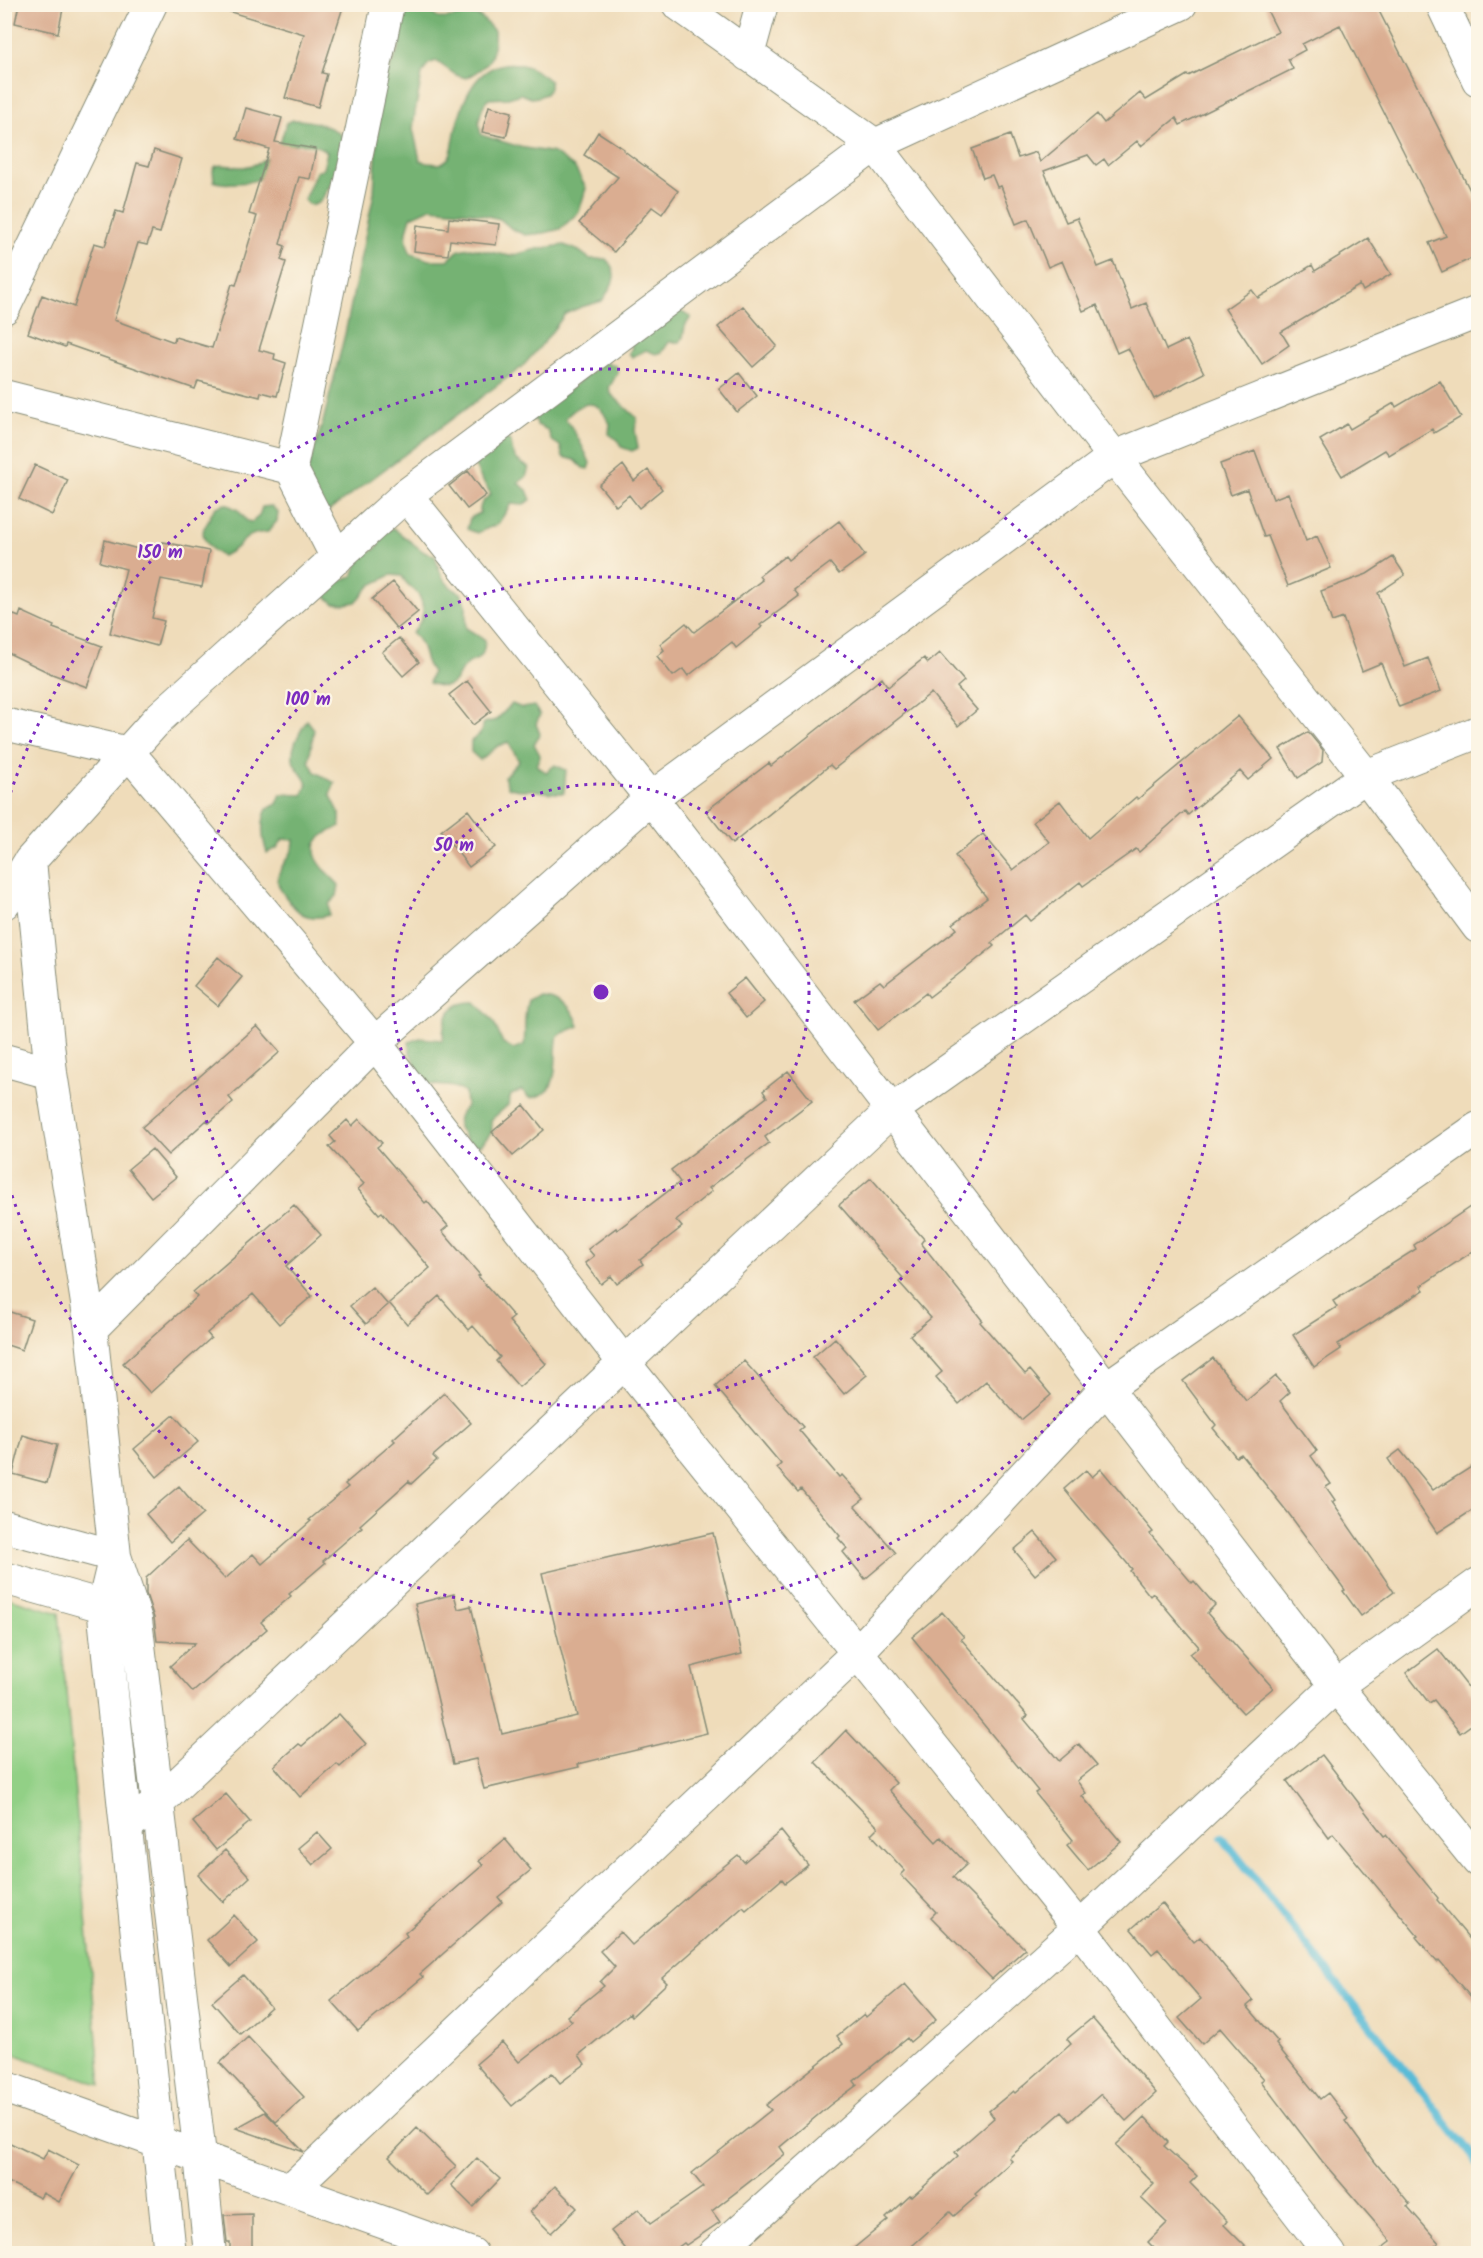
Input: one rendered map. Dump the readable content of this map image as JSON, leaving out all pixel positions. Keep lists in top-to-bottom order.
{
  "rings": ["150 m", "100 m", "50 m"]
}
